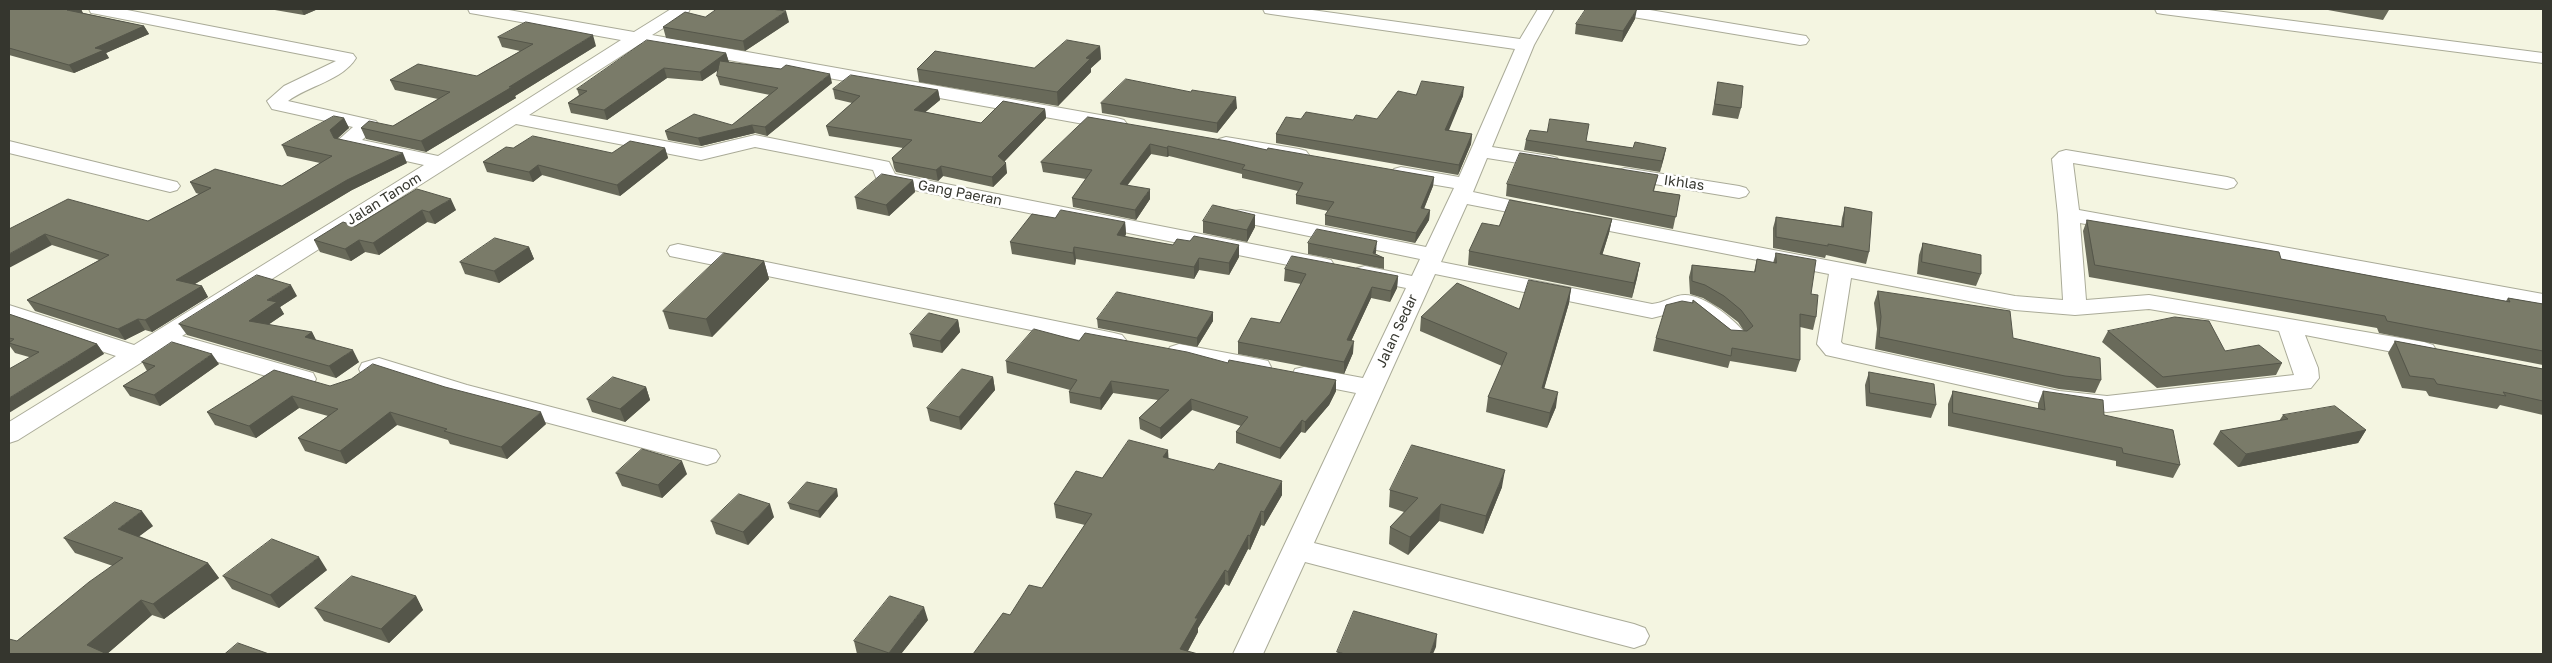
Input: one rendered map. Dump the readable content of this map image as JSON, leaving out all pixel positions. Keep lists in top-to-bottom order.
{
  "streets": {
    "street": [
      "Ikhlas",
      "Gang Paeran",
      "Jalan Tanom",
      "Jalan Sedar"
    ]
  },
  "crossings": [
    ["Gang Paeran", "Jalan Tanom"],
    ["Gang Paeran", "Jalan Sedar"]
  ]
}
